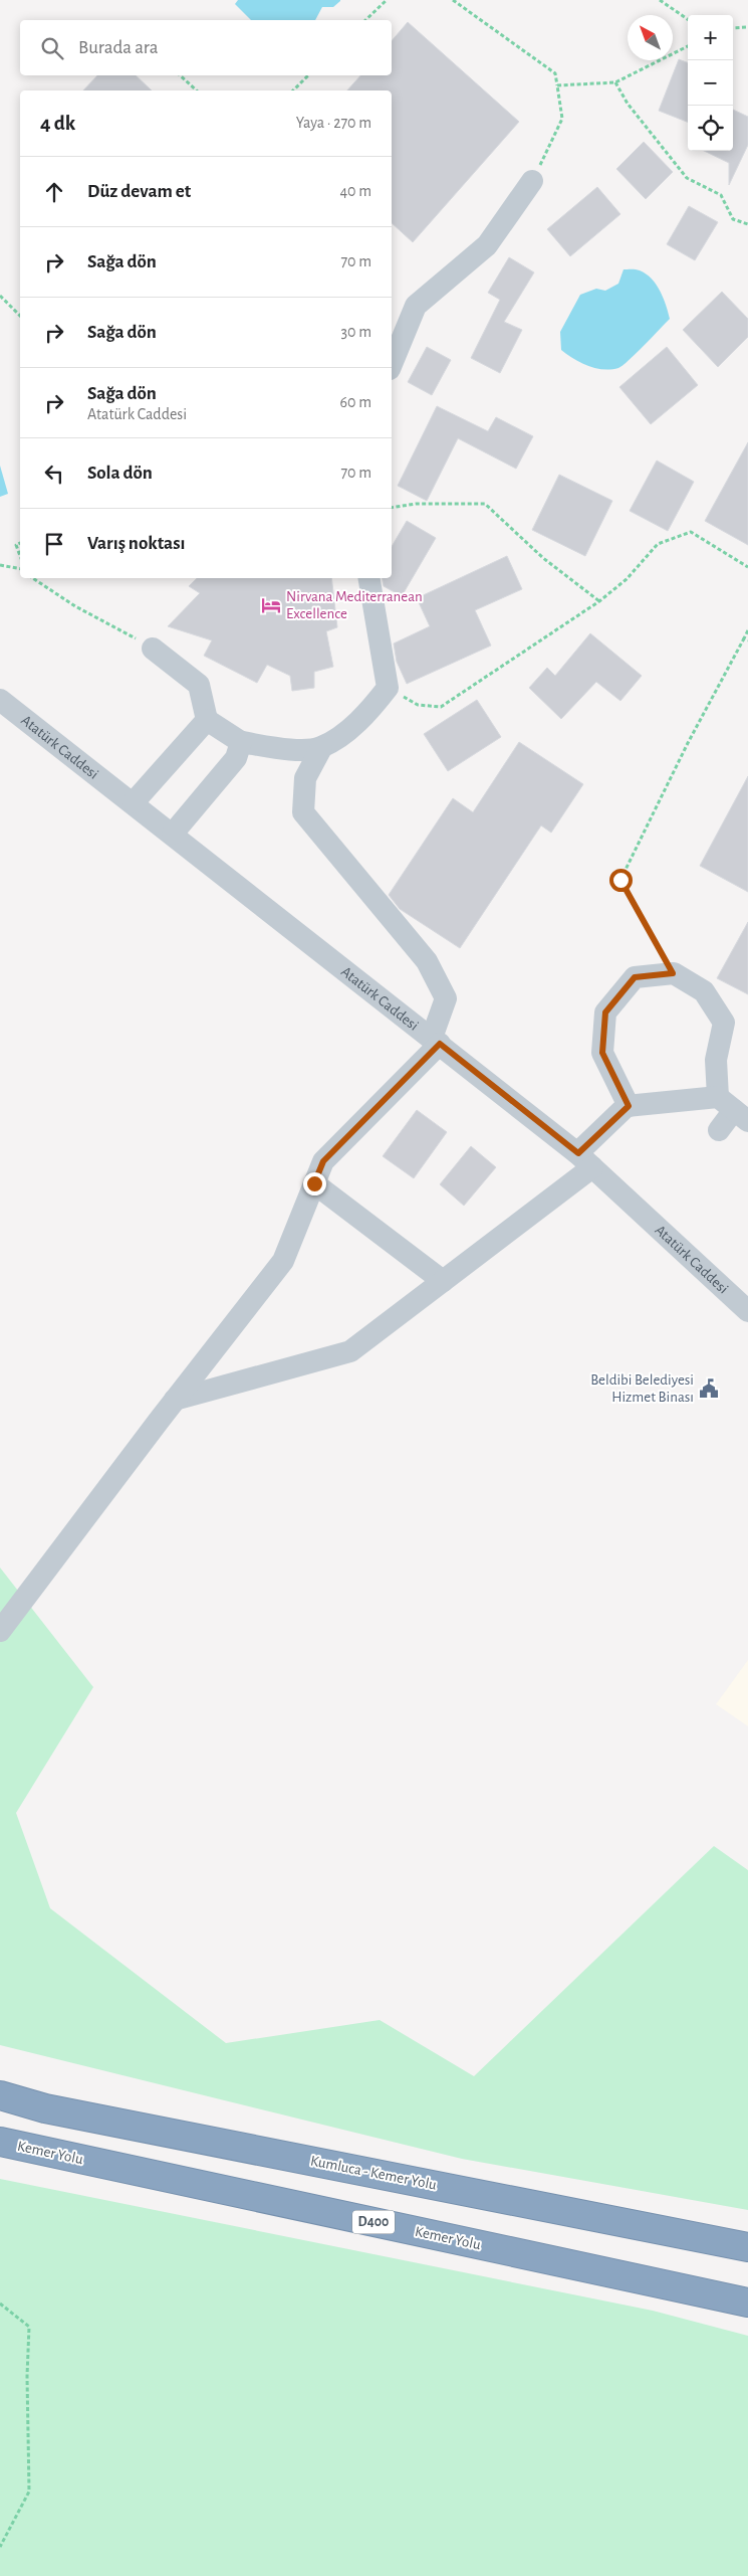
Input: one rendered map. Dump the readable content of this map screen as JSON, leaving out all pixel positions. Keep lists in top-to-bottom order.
{
  "streets": {
    "highway": ["Kemer Yolu", "Kumluca - Kemer Yolu", "D400"],
    "street": ["Atatürk Caddesi"]
  },
  "places": {
    "hotel": ["Nirvana Mediterranean Excellence"],
    "public building": ["Beldibi Belediyesi Hizmet Binası"]
  },
  "north": "top left",
  "page": {
    "map_buttons": ["+", "−"],
    "search": "Burada ara",
    "heading": ["4 dk", "Yaya · 270 m"],
    "list": [
      ["Düz devam et", "40 m"],
      ["Sağa dön", "70 m"],
      ["Sağa dön", "30 m"],
      ["Sağa dön", "Atatürk Caddesi", "60 m"],
      ["Sola dön", "70 m"],
      "Varış noktası"
    ]
  }
}
